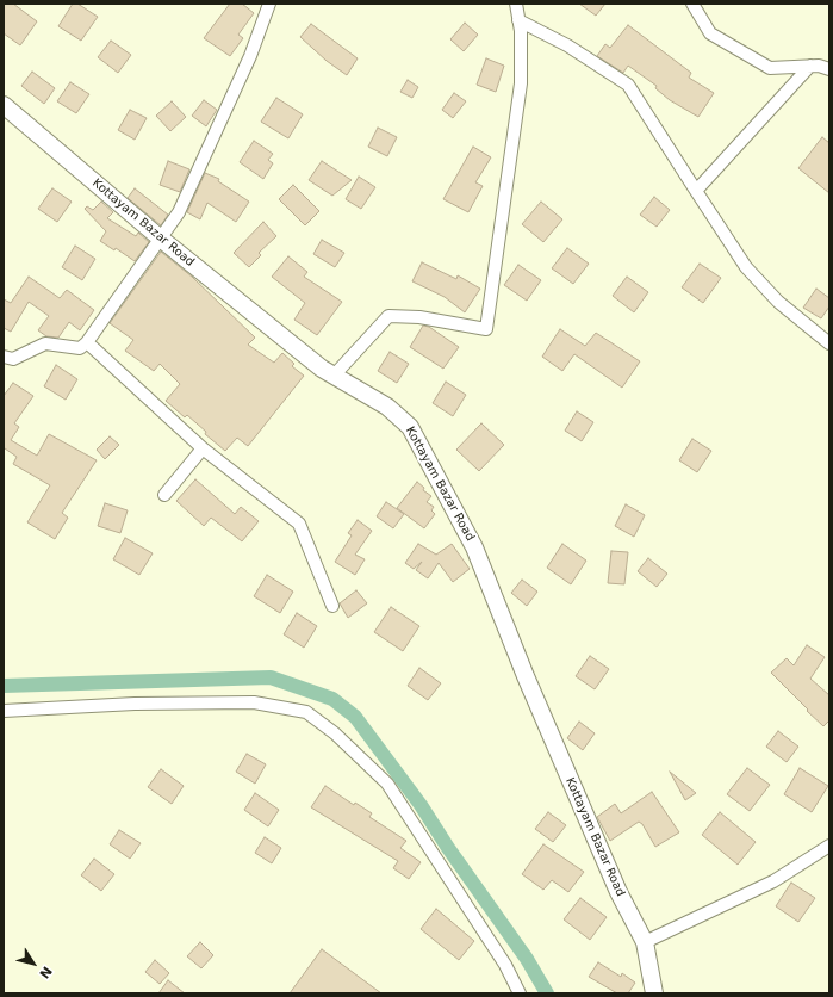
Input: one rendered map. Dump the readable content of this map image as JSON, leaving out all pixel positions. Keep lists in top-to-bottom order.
{
  "streets": {
    "main road": ["Kottayam Bazar Road"]
  },
  "north": "bottom right"
}
